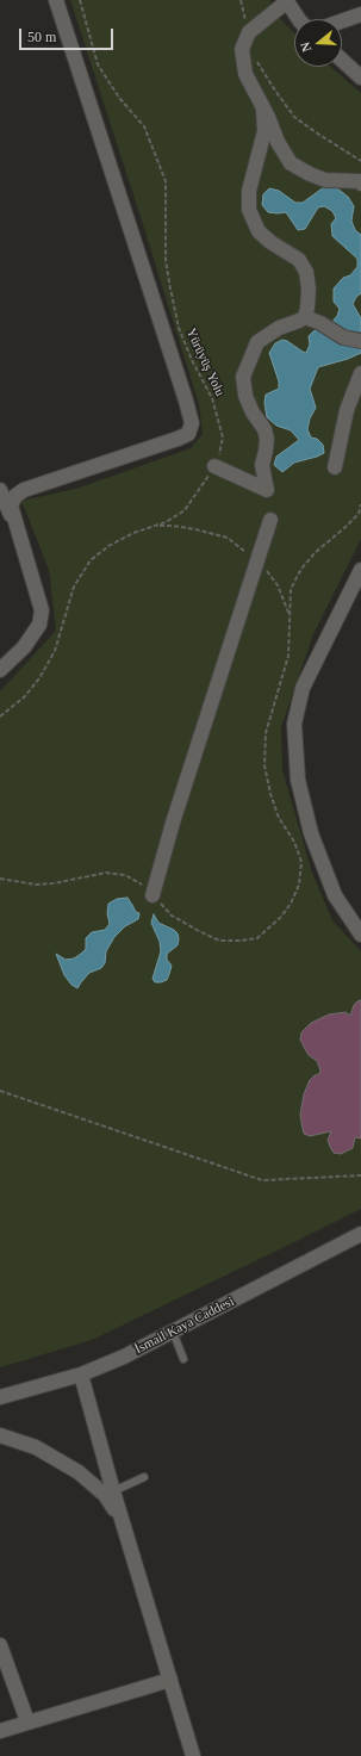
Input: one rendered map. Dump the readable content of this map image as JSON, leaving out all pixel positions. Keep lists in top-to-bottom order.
{
  "streets": {
    "street": ["İsmail Kaya Caddesi"],
    "path": ["Yürüyüş Yolu"]
  },
  "scale_bar": "50 m",
  "north": "left"
}
